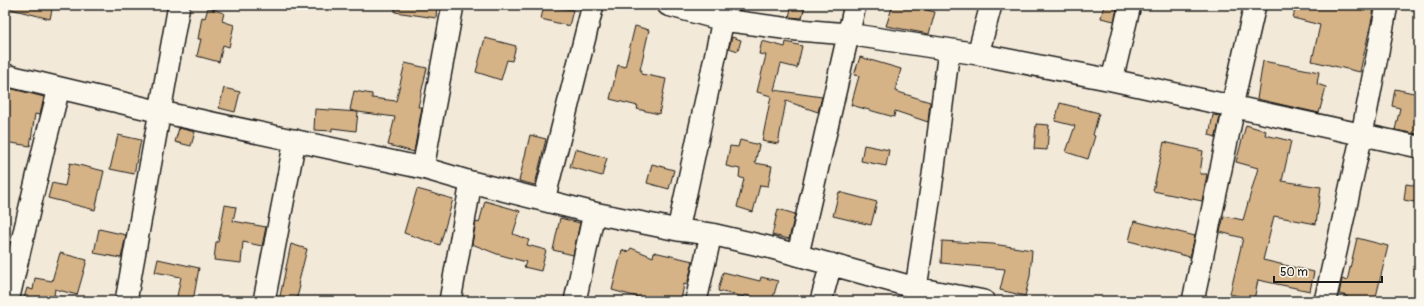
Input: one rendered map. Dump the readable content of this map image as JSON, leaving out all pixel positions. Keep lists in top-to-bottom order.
{
  "scale_bar": "50 m"
}
